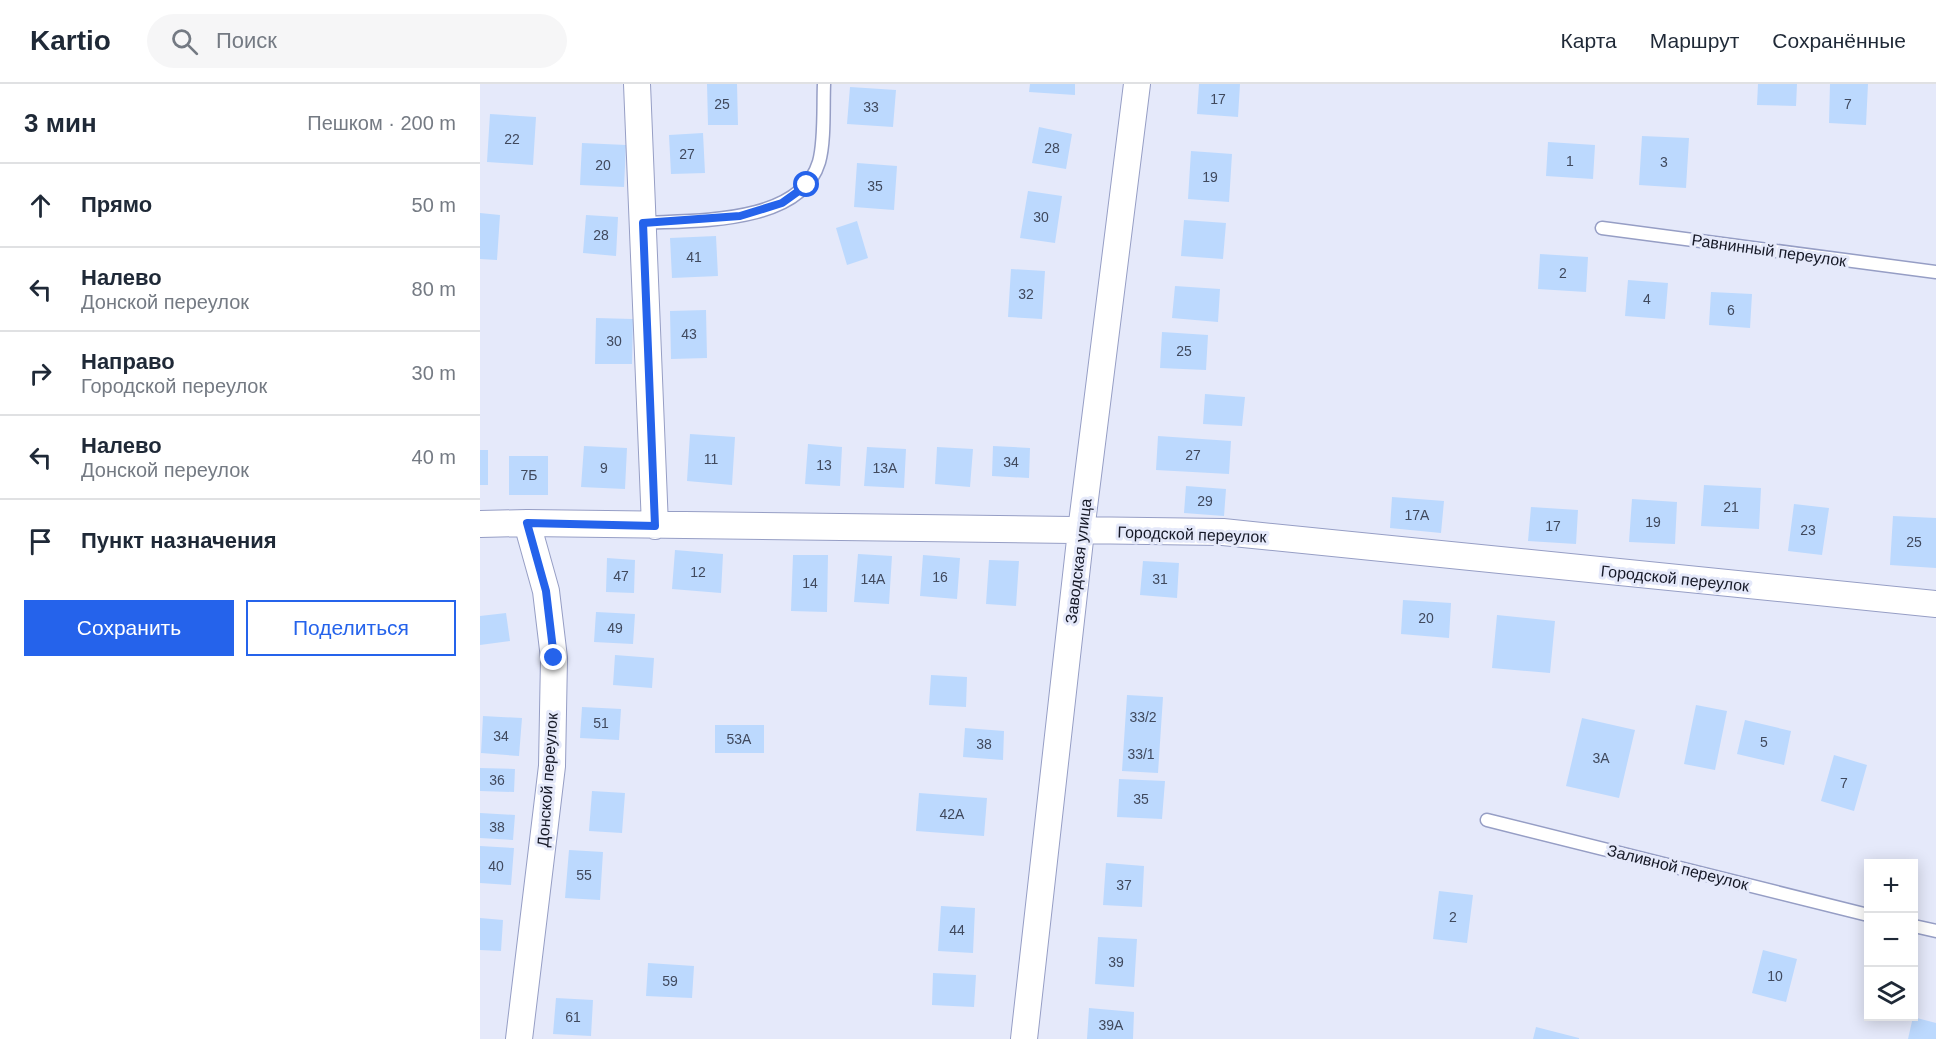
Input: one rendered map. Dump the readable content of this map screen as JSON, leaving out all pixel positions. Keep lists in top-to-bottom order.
{
  "streets": {
    "street": ["Городской переулок", "Заводская улица", "Донской переулок"],
    "lane": ["Равнинный переулок", "Заливной переулок"]
  },
  "crossings": [
    ["Городской переулок", "Заводская улица"],
    ["Городской переулок", "Донской переулок"]
  ],
  "house_numbers": [
    "17",
    "25",
    "7",
    "33",
    "22",
    "28",
    "27",
    "1",
    "3",
    "20",
    "19",
    "35",
    "30",
    "28",
    "41",
    "2",
    "32",
    "4",
    "6",
    "43",
    "30",
    "25",
    "27",
    "11",
    "34",
    "13",
    "9",
    "13А",
    "7Б",
    "29",
    "21",
    "17А",
    "19",
    "17",
    "23",
    "25",
    "12",
    "47",
    "16",
    "14А",
    "31",
    "14",
    "20",
    "49",
    "33/2",
    "51",
    "34",
    "53А",
    "5",
    "38",
    "33/1",
    "3А",
    "36",
    "7",
    "35",
    "42А",
    "38",
    "40",
    "55",
    "37",
    "2",
    "44",
    "39",
    "10",
    "59",
    "61",
    "39А"
  ],
  "page": {
    "header": "Kartio",
    "search": "Поиск",
    "nav": ["Карта", "Маршрут", "Сохранённые"],
    "heading": ["3 мин", "Пешком · 200 m"],
    "list": [
      ["Прямо", "50 m"],
      ["Налево", "Донской переулок", "80 m"],
      ["Направо", "Городской переулок", "30 m"],
      ["Налево", "Донской переулок", "40 m"],
      "Пункт назначения"
    ],
    "buttons": ["Сохранить", "Поделиться"],
    "map_buttons": ["+", "−"]
  }
}
